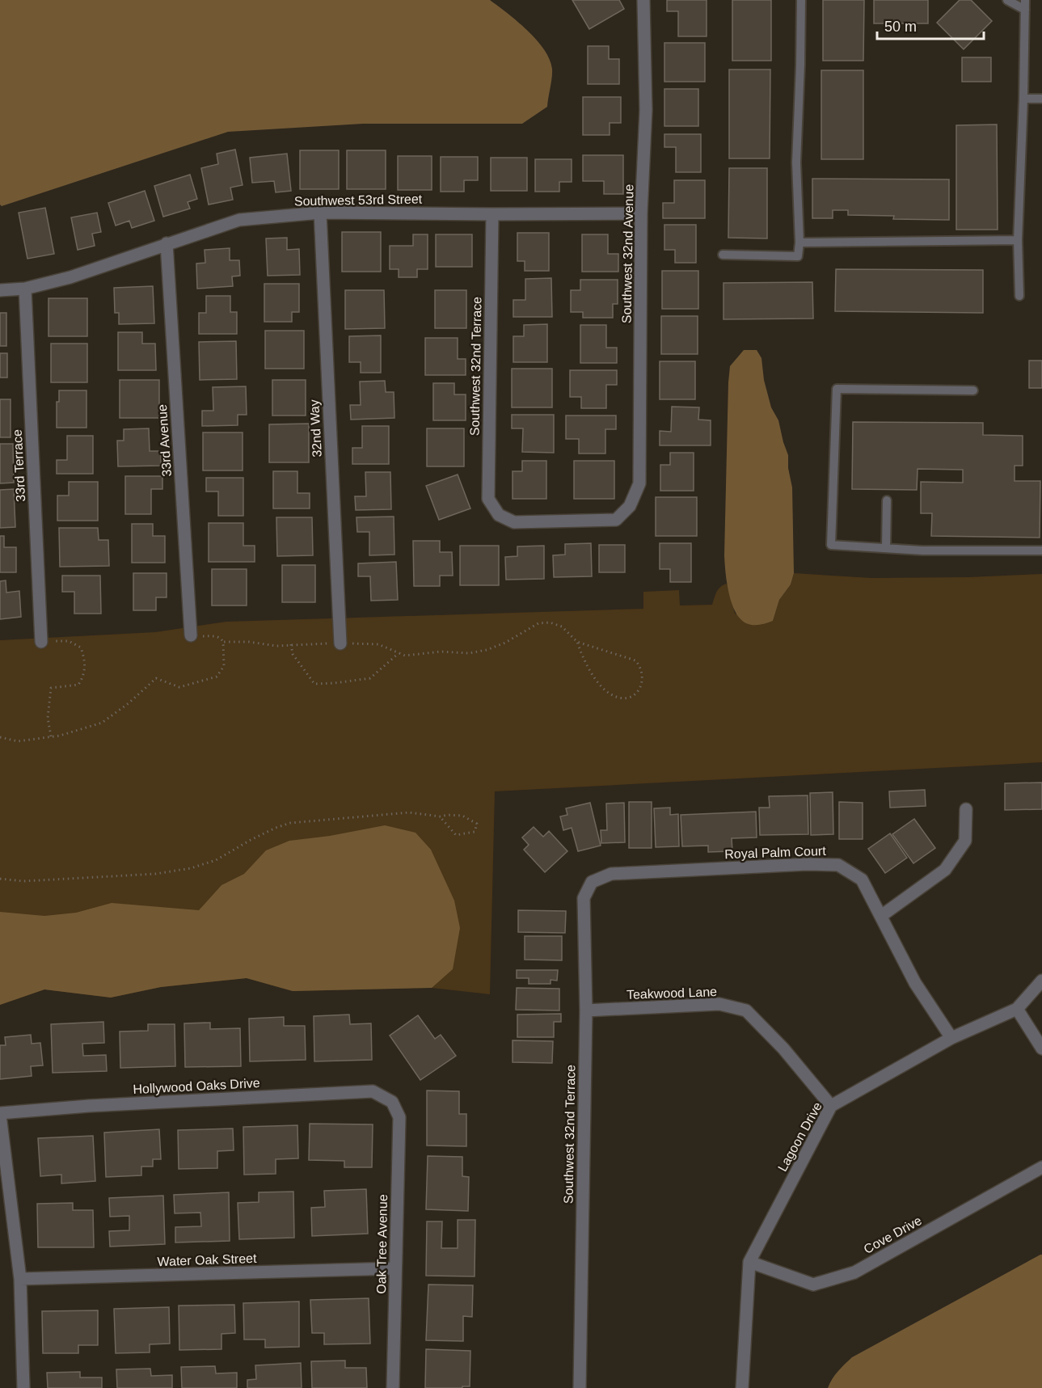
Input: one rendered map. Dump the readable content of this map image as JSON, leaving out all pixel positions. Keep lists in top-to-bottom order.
{
  "streets": {
    "street": [
      "Southwest 53rd Street",
      "Southwest 32nd Avenue",
      "Southwest 32nd Terrace",
      "32nd Way",
      "33rd Avenue",
      "33rd Terrace",
      "Royal Palm Court",
      "Teakwood Lane",
      "Hollywood Oaks Drive",
      "Lagoon Drive",
      "Cove Drive",
      "Oak Tree Avenue",
      "Water Oak Street"
    ]
  },
  "crossings": [
    ["Southwest 53rd Street", "Southwest 32nd Avenue"],
    ["Southwest 53rd Street", "Southwest 32nd Terrace"],
    ["Southwest 53rd Street", "32nd Way"],
    ["Southwest 53rd Street", "33rd Avenue"],
    ["Southwest 53rd Street", "33rd Terrace"],
    ["Southwest 32nd Avenue", "Southwest 32nd Terrace"],
    ["Southwest 32nd Terrace", "Royal Palm Court"],
    ["Southwest 32nd Terrace", "Teakwood Lane"],
    ["Royal Palm Court", "Lagoon Drive"],
    ["Teakwood Lane", "Lagoon Drive"],
    ["Hollywood Oaks Drive", "Oak Tree Avenue"],
    ["Lagoon Drive", "Cove Drive"],
    ["Oak Tree Avenue", "Water Oak Street"]
  ],
  "scale_bar": "50 m"
}
